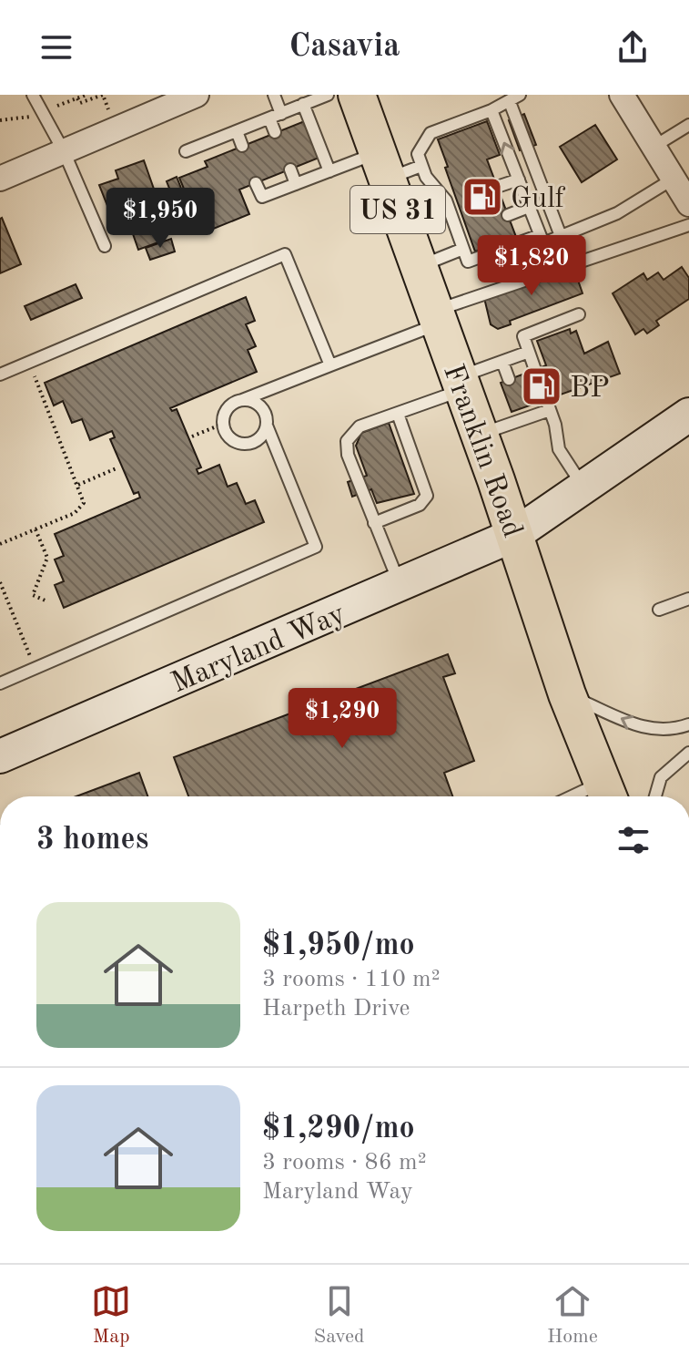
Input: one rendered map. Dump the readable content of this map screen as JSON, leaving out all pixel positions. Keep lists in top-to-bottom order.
{
  "streets": {
    "main road": ["US 31", "Franklin Road", "Maryland Way"]
  },
  "crossings": [
    ["Franklin Road", "Maryland Way"]
  ],
  "places": {
    "fuel station": ["Gulf", "BP"]
  },
  "page": {
    "header": "Casavia",
    "price": ["$1,950", "$1,820", "$1,290"],
    "heading": "3 homes",
    "list": [
      {
        "name": "$1,950/mo",
        "note": "3 rooms · 110 m² · Harpeth Drive"
      },
      {
        "name": "$1,290/mo",
        "note": "3 rooms · 86 m² · Maryland Way"
      }
    ],
    "tabs": ["Map", "Saved", "Home"]
  }
}
